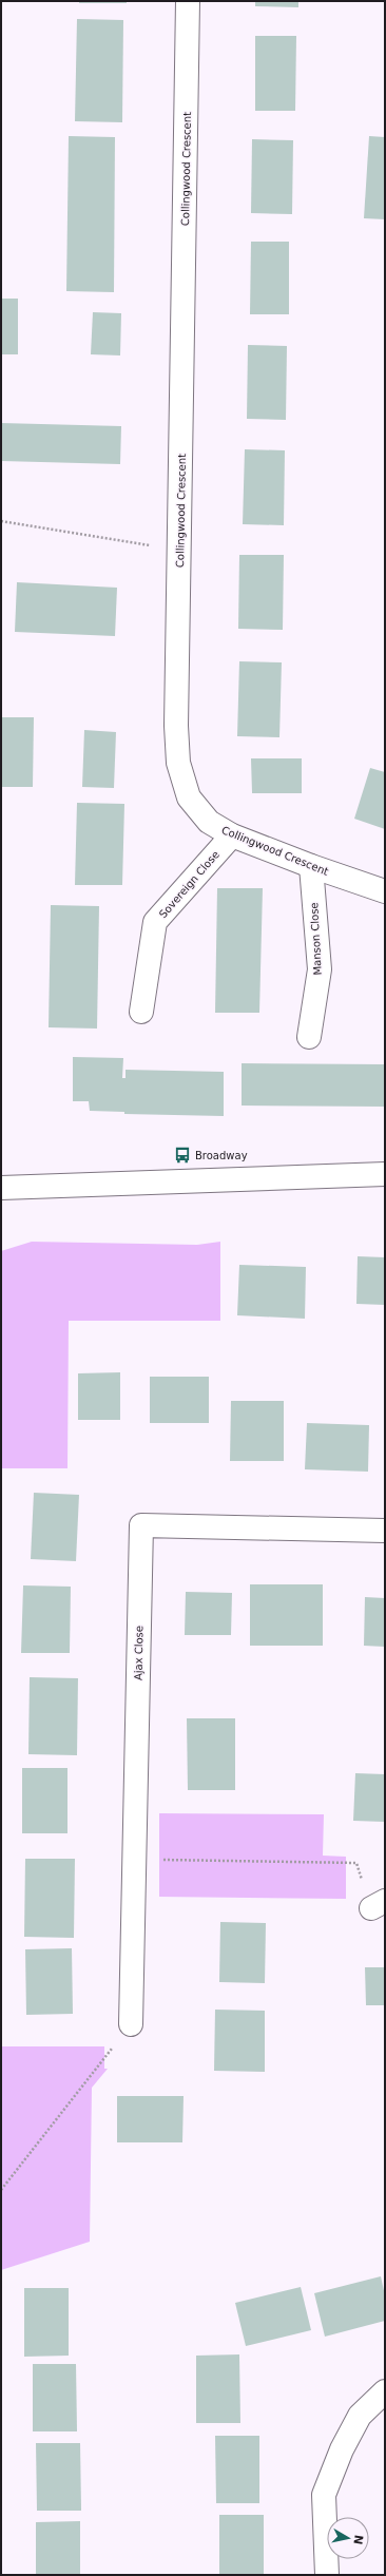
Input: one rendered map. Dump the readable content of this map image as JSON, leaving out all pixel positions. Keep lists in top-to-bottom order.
{
  "streets": {
    "street": [
      "Collingwood Crescent",
      "Sovereign Close",
      "Manson Close",
      "Ajax Close"
    ]
  },
  "crossings": [
    ["Collingwood Crescent", "Sovereign Close"],
    ["Collingwood Crescent", "Manson Close"]
  ],
  "places": {
    "bus stop": ["Broadway"]
  },
  "north": "right"
}
